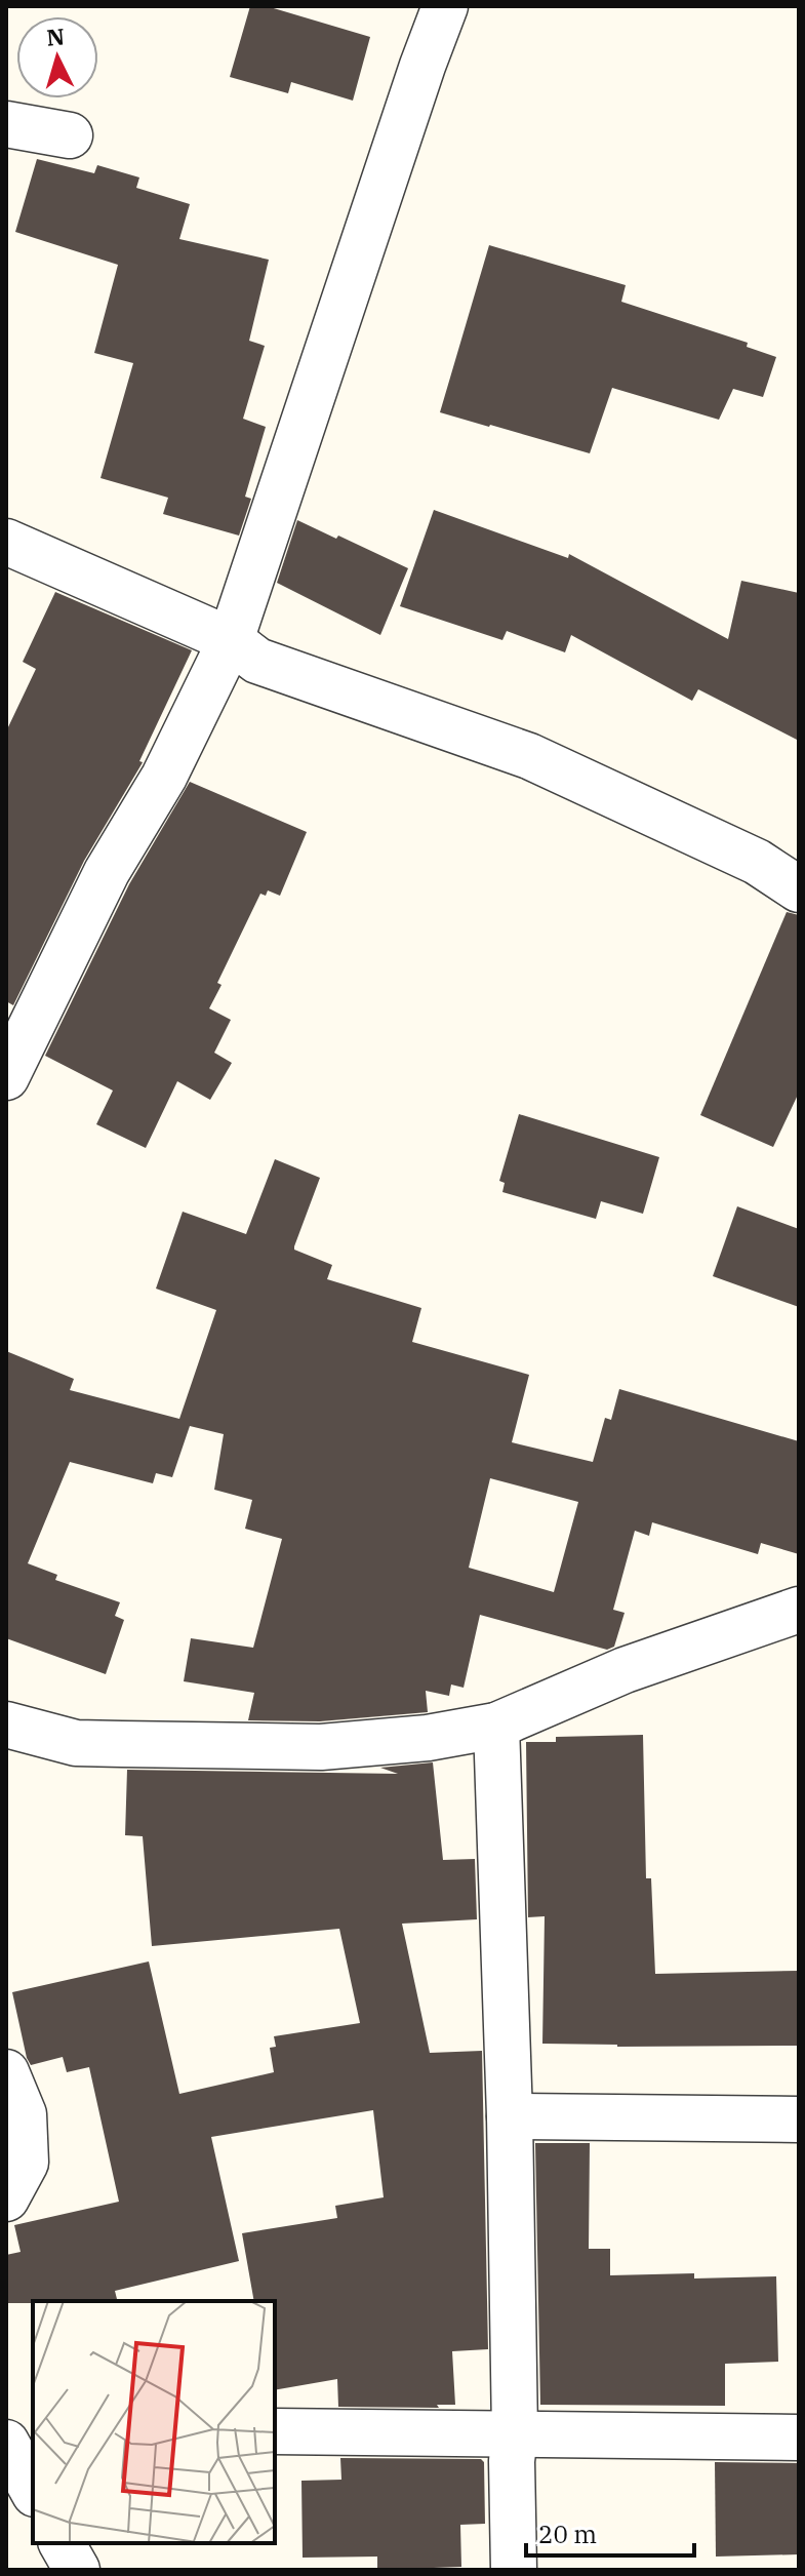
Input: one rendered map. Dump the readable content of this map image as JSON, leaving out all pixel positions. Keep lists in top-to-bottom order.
{
  "scale_bar": "20 m",
  "north": "top"
}
